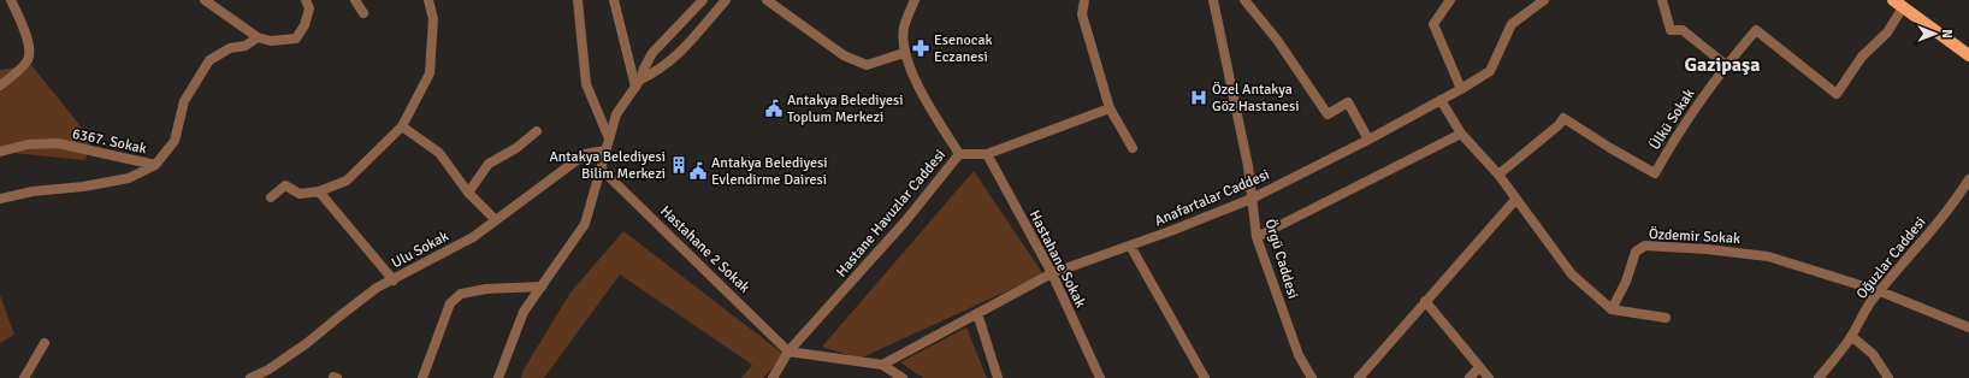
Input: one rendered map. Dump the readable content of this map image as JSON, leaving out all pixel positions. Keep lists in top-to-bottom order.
{
  "streets": {
    "street": [
      "Ülkü Sokak",
      "6367. Sokak",
      "Anafartalar Caddesi",
      "Hastane Havuzlar Caddesi",
      "Özdemir Sokak",
      "Ulu Sokak",
      "Hastahane 2 Sokak",
      "Oğuzlar Caddesi",
      "Hastahane Sokak",
      "Örgü Caddesi"
    ]
  },
  "crossings": [
    ["Anafartalar Caddesi", "Hastahane Sokak"],
    ["Anafartalar Caddesi", "Örgü Caddesi"],
    ["Hastane Havuzlar Caddesi", "Hastahane 2 Sokak"],
    ["Özdemir Sokak", "Oğuzlar Caddesi"]
  ],
  "districts": ["Gazipaşa"],
  "places": {
    "pharmacy": ["Esenocak Eczanesi"],
    "hospital": ["Özel Antakya Göz Hastanesi"],
    "public building": ["Antakya Belediyesi Toplum Merkezi", "Antakya Belediyesi Evlendirme Dairesi"],
    "building": ["Antakya Belediyesi Bilim Merkezi"]
  },
  "north": "right"
}
